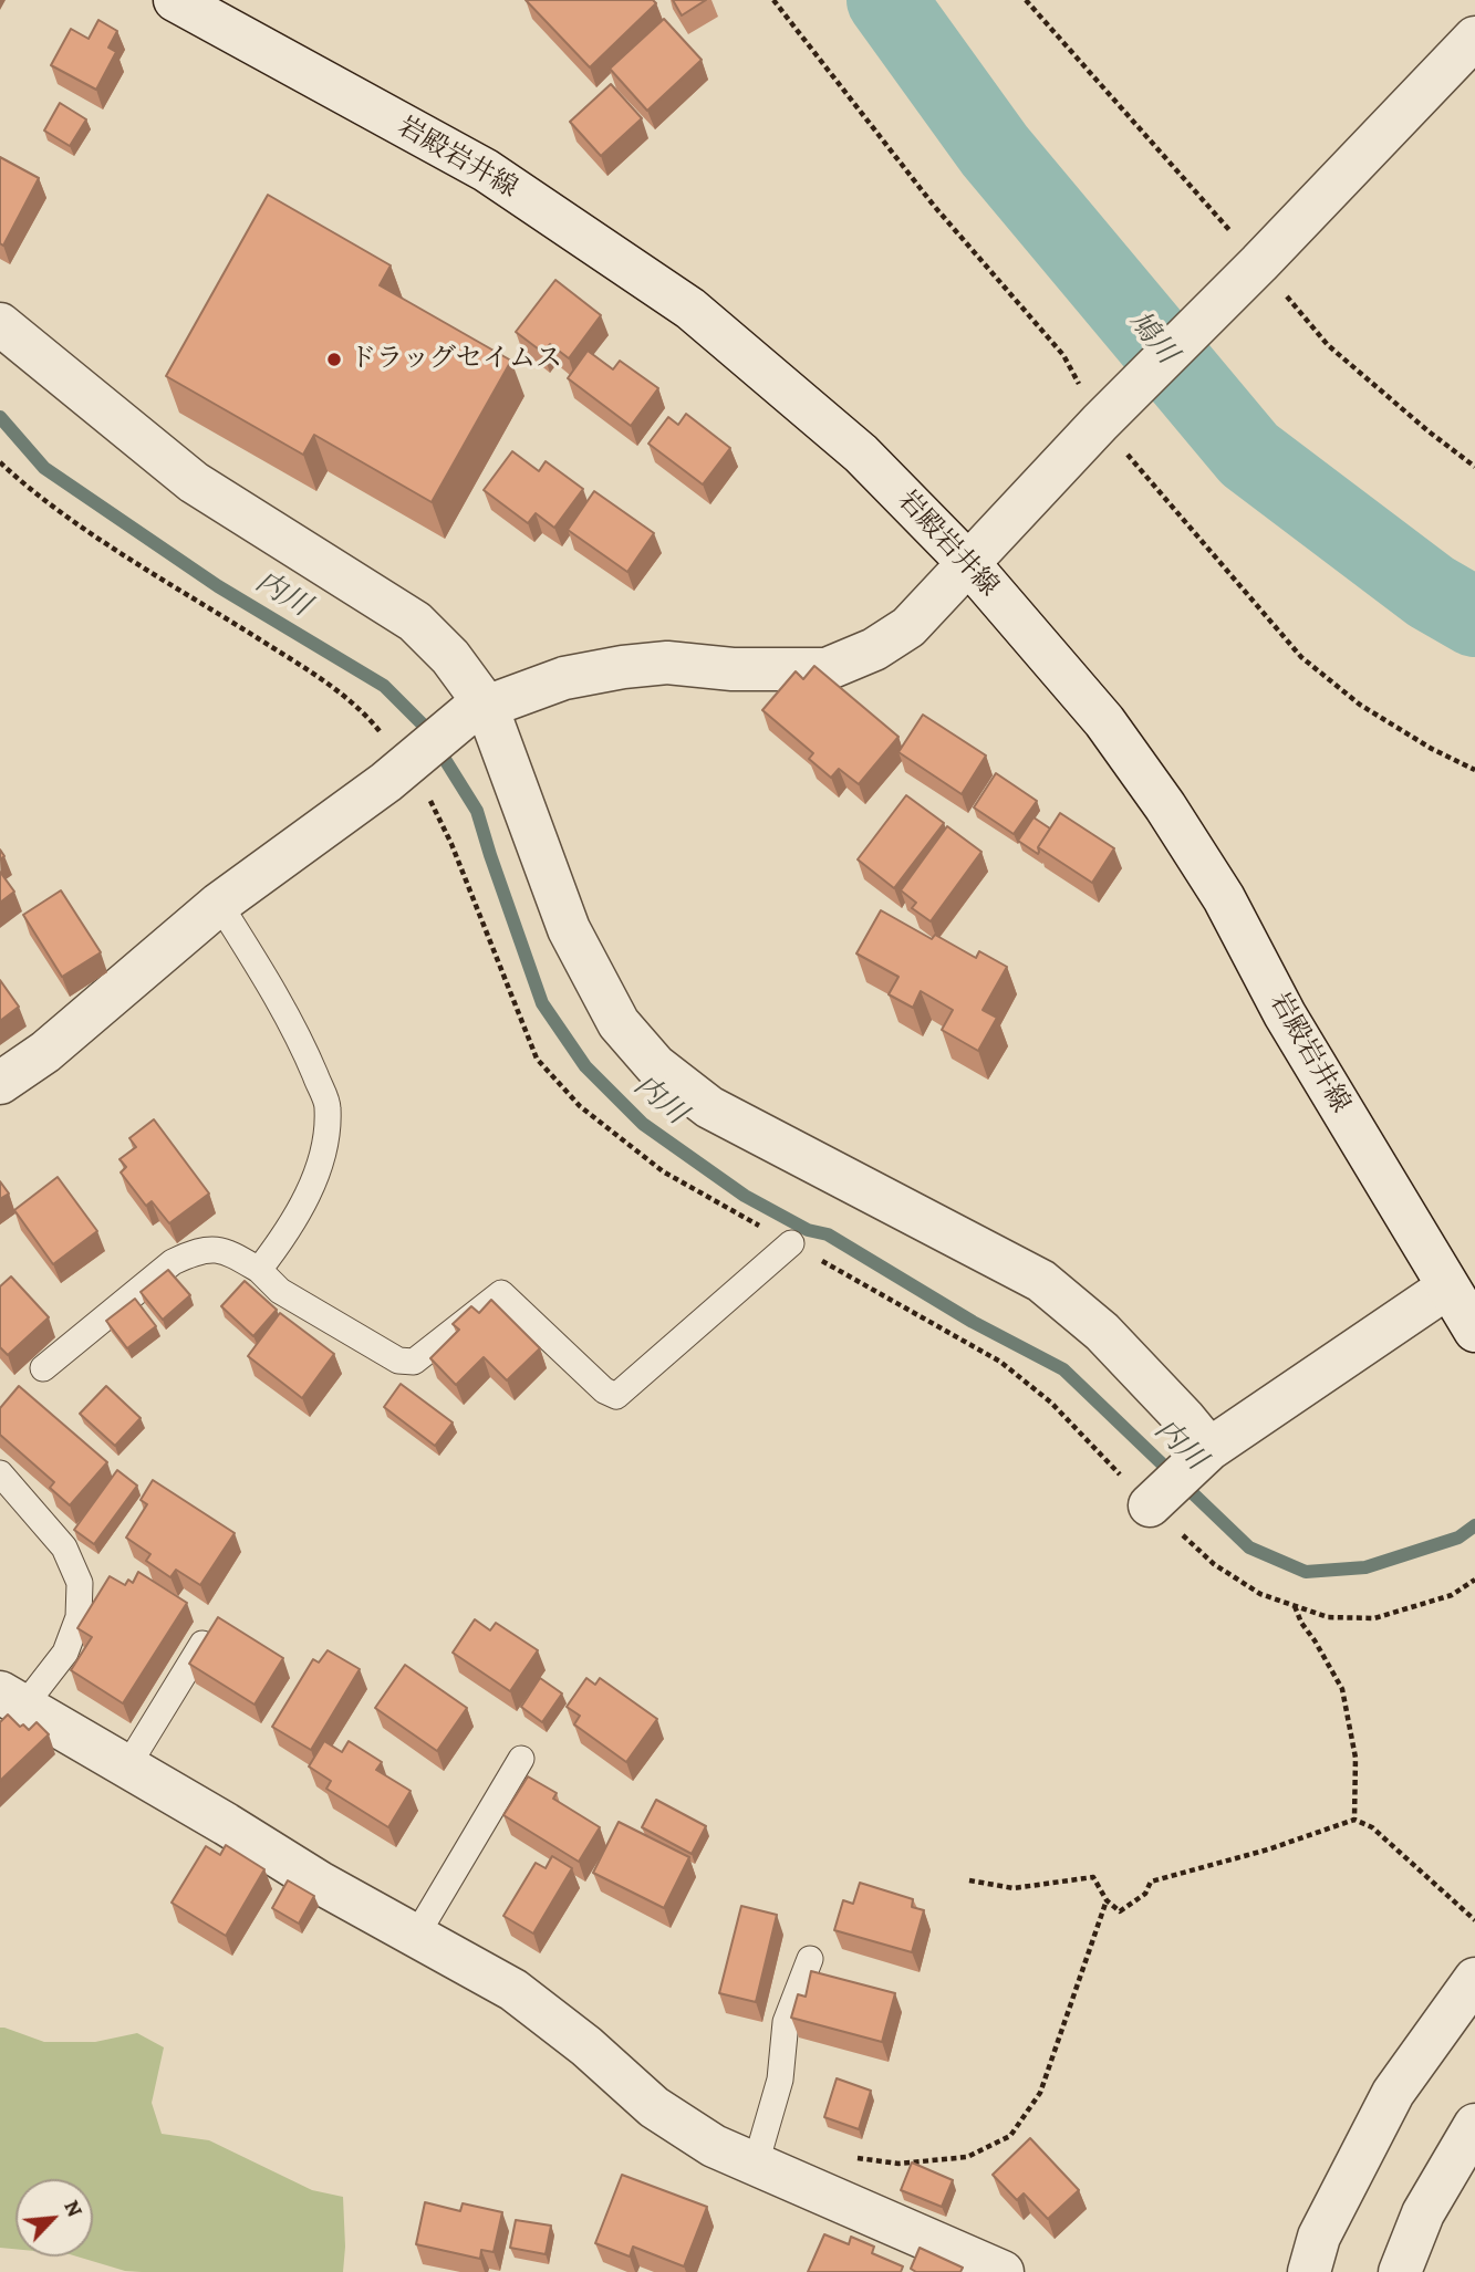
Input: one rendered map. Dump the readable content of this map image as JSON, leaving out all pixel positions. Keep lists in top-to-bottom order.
{
  "streets": {
    "street": ["岩殿岩井線"]
  },
  "water": ["鳩川", "内川"],
  "places": ["ドラッグセイムス"],
  "north": "top right"
}
